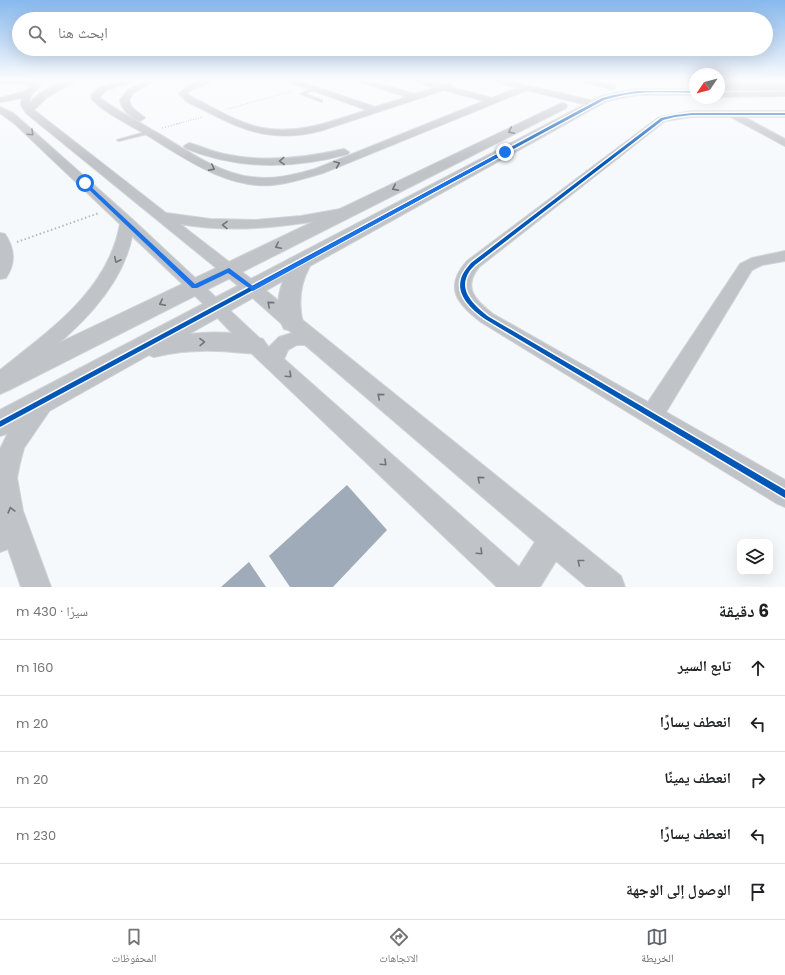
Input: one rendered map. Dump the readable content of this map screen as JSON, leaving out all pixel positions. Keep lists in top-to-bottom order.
{
  "north": "bottom left",
  "page": {
    "search": "ابحث هنا",
    "heading": ["6 دقيقة", "سيرًا · 430 m"],
    "list": [
      ["تابع السير", "160 m"],
      ["انعطف يسارًا", "20 m"],
      ["انعطف يمينًا", "20 m"],
      ["انعطف يسارًا", "230 m"],
      "الوصول إلى الوجهة"
    ],
    "nav": ["الخريطة", "الاتجاهات", "المحفوظات"]
  }
}
